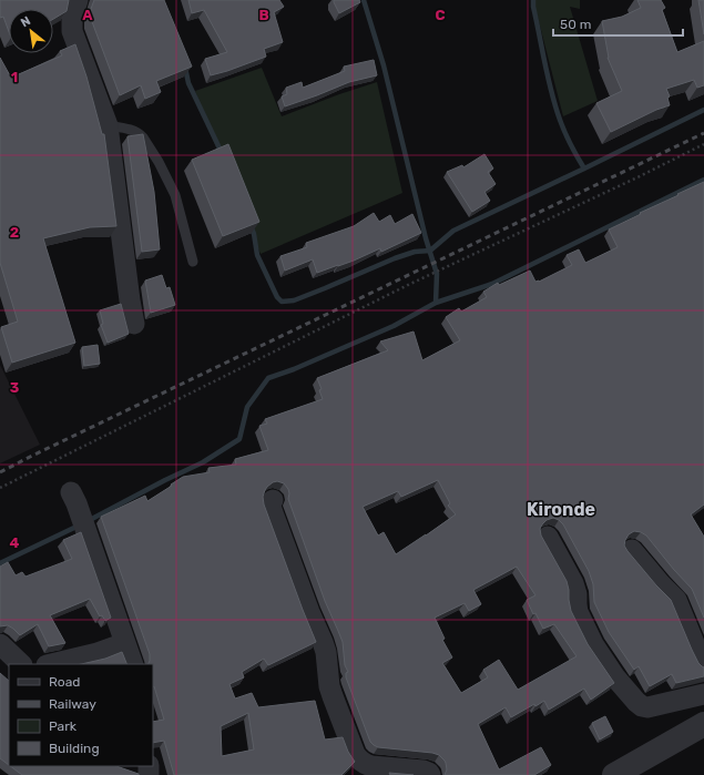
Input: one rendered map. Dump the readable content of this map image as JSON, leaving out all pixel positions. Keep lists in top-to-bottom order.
{
  "districts": ["Kironde"],
  "legend": [
    "Road",
    "Railway",
    "Park",
    "Building"
  ],
  "scale_bar": "50 m",
  "north": "top left",
  "grid": {
    "columns": ["A", "B", "C"],
    "rows": [
      "1",
      "2",
      "3",
      "4"
    ]
  }
}
